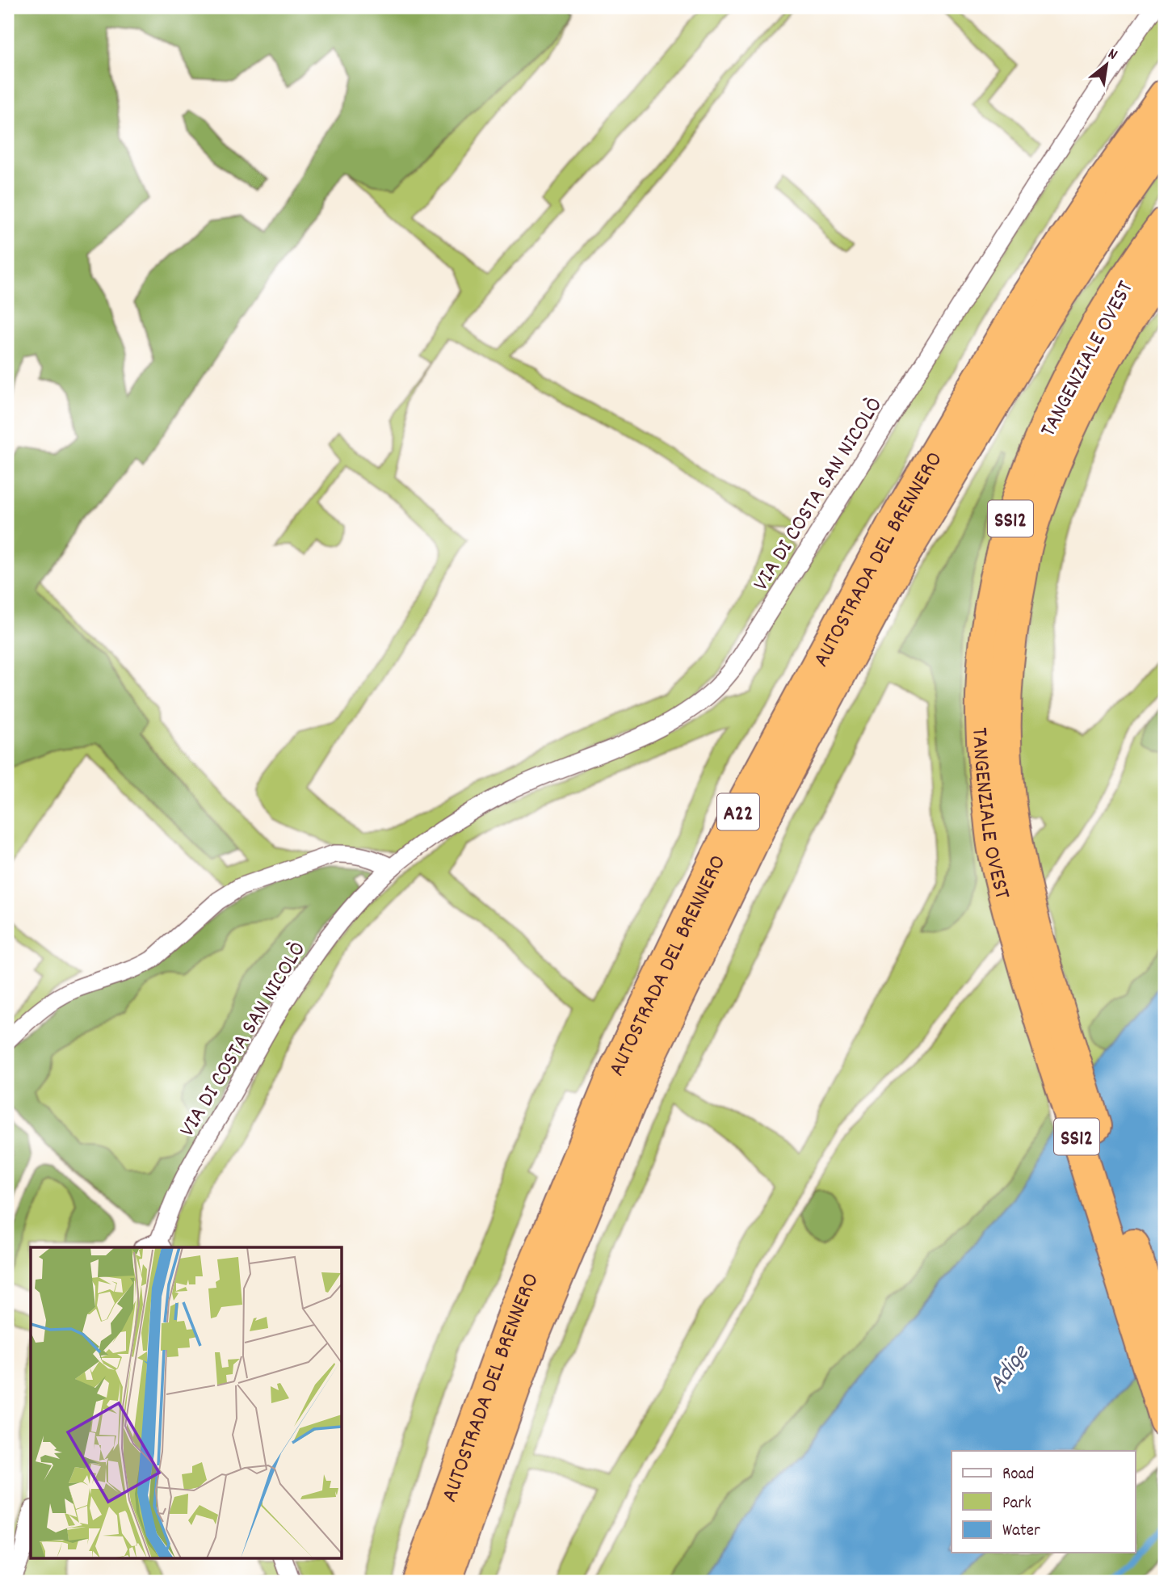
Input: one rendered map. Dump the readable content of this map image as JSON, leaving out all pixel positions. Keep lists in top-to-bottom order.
{
  "streets": {
    "highway": [
      "TANGENZIALE OVEST",
      "SS12",
      "AUTOSTRADA DEL BRENNERO",
      "A22"
    ],
    "street": ["VIA DI COSTA SAN NICOLÒ"]
  },
  "water": ["Adige"],
  "legend": ["Road", "Park", "Water"],
  "north": "top right"
}
